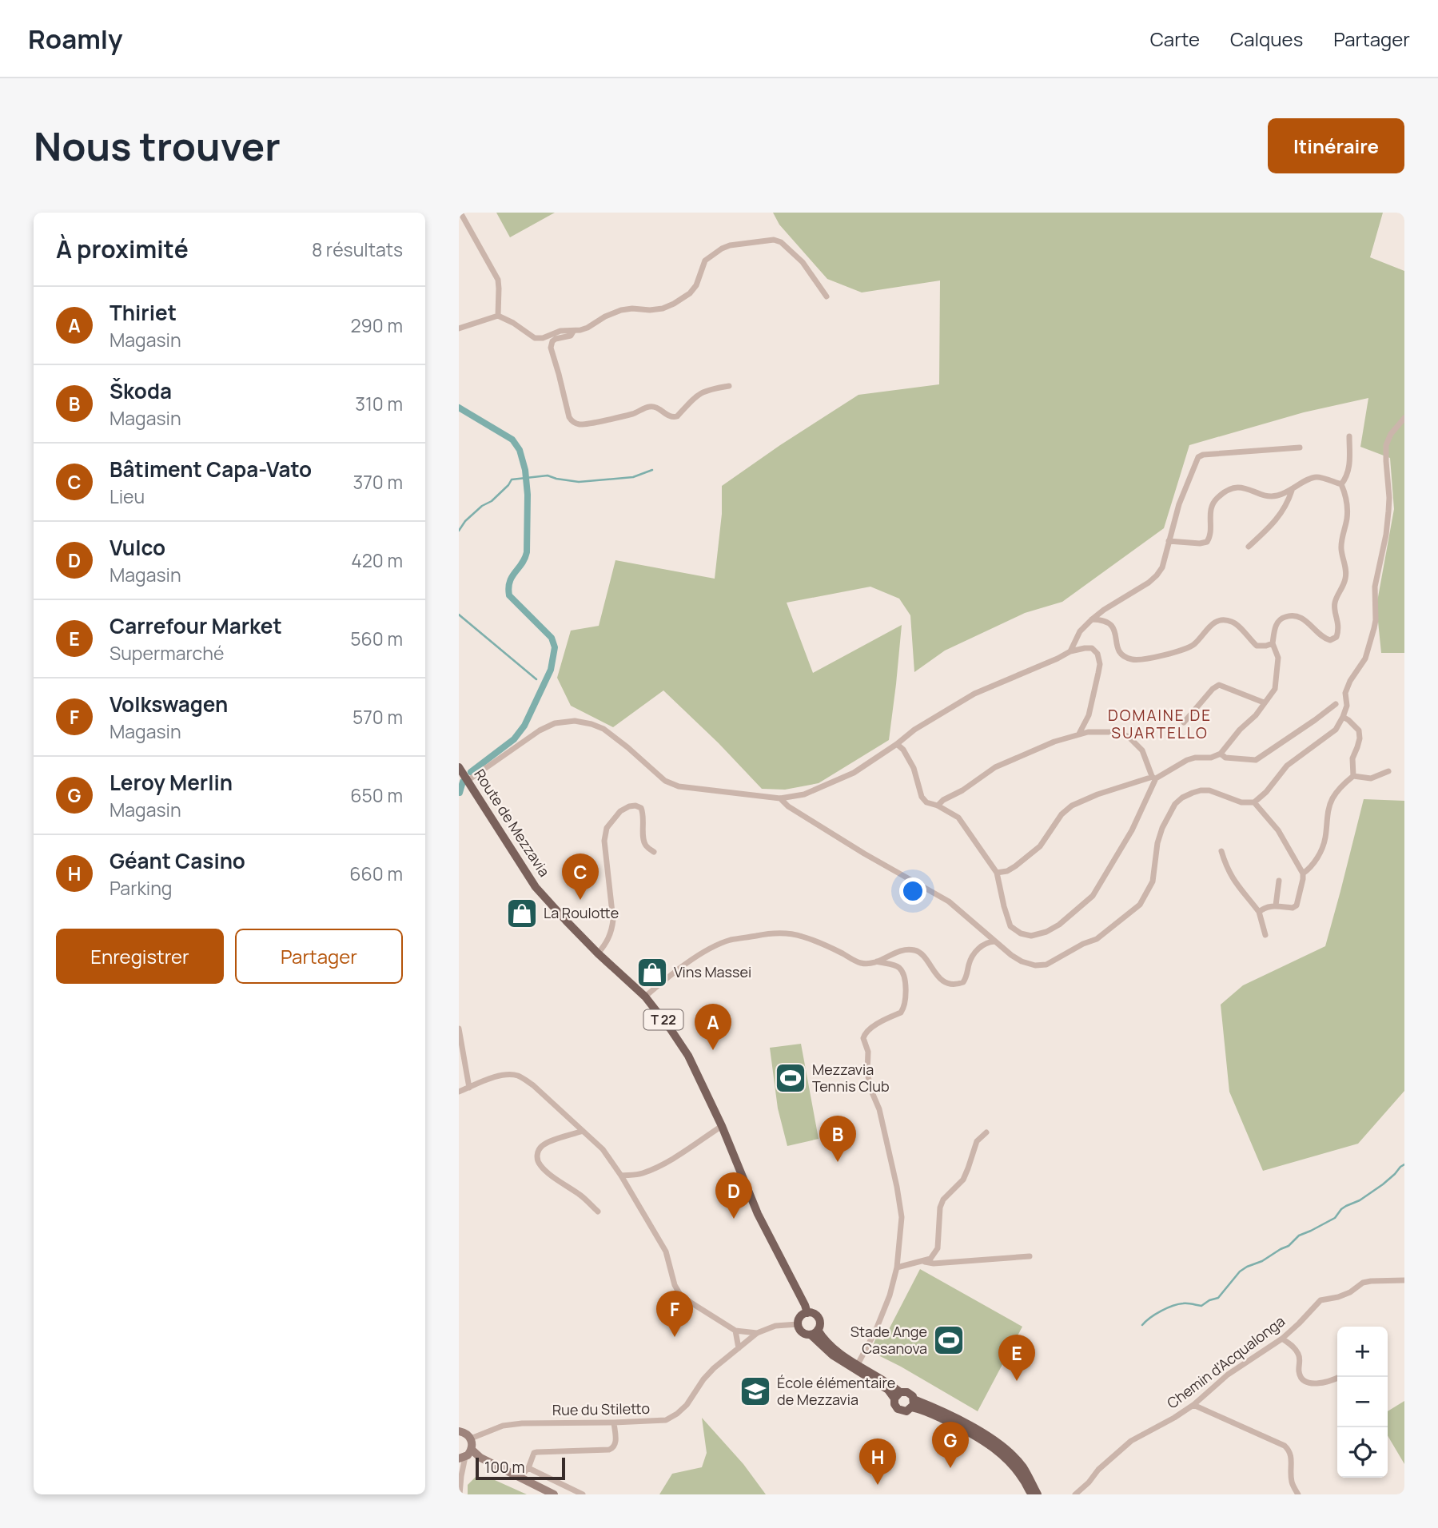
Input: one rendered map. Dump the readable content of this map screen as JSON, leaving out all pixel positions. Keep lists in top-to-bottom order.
{
  "streets": {
    "main road": ["Route de Mezzavia", "T 22"],
    "street": ["Chemin d'Acqualonga", "Rue du Stiletto"]
  },
  "crossings": [
    ["Route de Mezzavia", "Rue du Stiletto"]
  ],
  "districts": ["DOMAINE DE SUARTELLO"],
  "places": {
    "shop": ["La Roulotte", "Vins Massei"],
    "sports": ["Mezzavia Tennis Club", "Stade Ange Casanova"],
    "school or university": ["École élémentaire de Mezzavia"]
  },
  "scale_bar": "100 m",
  "page": {
    "header": "Roamly",
    "nav": ["Carte", "Calques", "Partager"],
    "buttons": [
      "Itinéraire",
      ["Enregistrer", "Partager"]
    ],
    "title": "Nous trouver",
    "heading": ["À proximité", "8 résultats"],
    "list": [
      {
        "mark": "A",
        "name": "Thiriet",
        "note": "Magasin",
        "value": "290 m"
      },
      {
        "mark": "B",
        "name": "Škoda",
        "note": "Magasin",
        "value": "310 m"
      },
      {
        "mark": "C",
        "name": "Bâtiment Capa-Vato",
        "note": "Lieu",
        "value": "370 m"
      },
      {
        "mark": "D",
        "name": "Vulco",
        "note": "Magasin",
        "value": "420 m"
      },
      {
        "mark": "E",
        "name": "Carrefour Market",
        "note": "Supermarché",
        "value": "560 m"
      },
      {
        "mark": "F",
        "name": "Volkswagen",
        "note": "Magasin",
        "value": "570 m"
      },
      {
        "mark": "G",
        "name": "Leroy Merlin",
        "note": "Magasin",
        "value": "650 m"
      },
      {
        "mark": "H",
        "name": "Géant Casino",
        "note": "Parking",
        "value": "660 m"
      }
    ],
    "pins": [
      "C",
      "A",
      "B",
      "D",
      "F",
      "E",
      "G",
      "H"
    ],
    "map_buttons": ["+", "−"],
    "scale": "100 m"
  }
}
